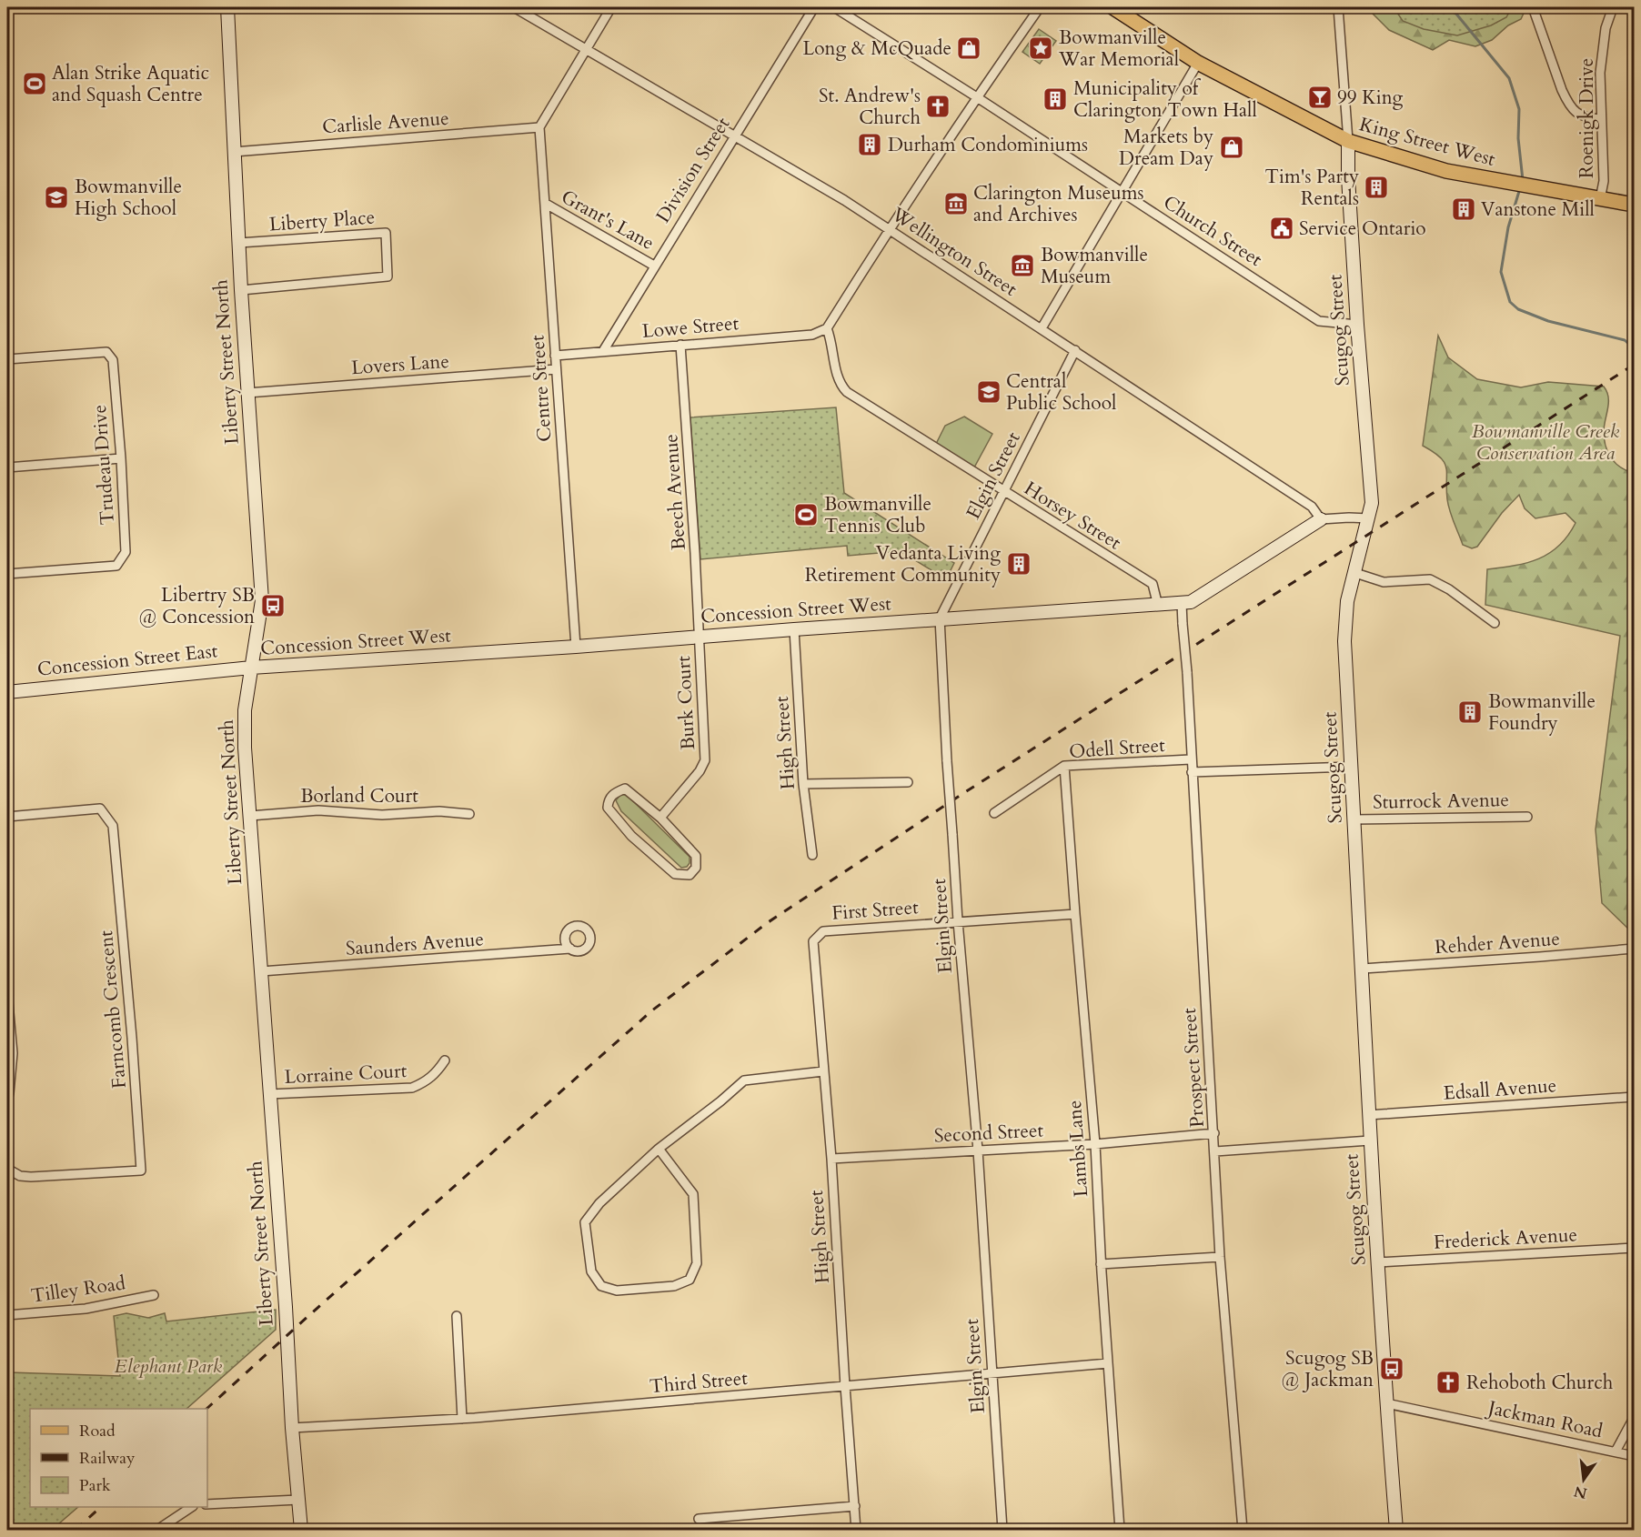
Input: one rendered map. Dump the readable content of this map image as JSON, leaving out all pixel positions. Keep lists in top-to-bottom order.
{
  "streets": {
    "main road": ["King Street West"],
    "street": [
      "Roenigk Drive",
      "Carlisle Avenue",
      "Division Street",
      "Grant's Lane",
      "Liberty Place",
      "Church Street",
      "Wellington Street",
      "Lowe Street",
      "Scugog Street",
      "Liberty Street North",
      "Lovers Lane",
      "Centre Street",
      "Trudeau Drive",
      "Elgin Street",
      "Beech Avenue",
      "Horsey Street",
      "Concession Street West",
      "Concession Street East",
      "Burk Court",
      "High Street",
      "Odell Street",
      "Borland Court",
      "Sturrock Avenue",
      "First Street",
      "Rehder Avenue",
      "Saunders Avenue",
      "Farncomb Crescent",
      "Prospect Street",
      "Lorraine Court",
      "Edsall Avenue",
      "Second Street",
      "Lambs Lane",
      "Frederick Avenue",
      "Tilley Road",
      "Third Street",
      "Jackman Road"
    ]
  },
  "crossings": [
    ["Roenigk Drive", "King Street West"],
    ["Carlisle Avenue", "Liberty Street North"],
    ["Carlisle Avenue", "Centre Street"],
    ["King Street West", "Scugog Street"],
    ["Division Street", "Grant's Lane"],
    ["Division Street", "Wellington Street"],
    ["Division Street", "Lowe Street"],
    ["Grant's Lane", "Centre Street"],
    ["Liberty Place", "Liberty Street North"],
    ["Church Street", "Scugog Street"],
    ["Wellington Street", "Elgin Street"],
    ["Wellington Street", "Concession Street West"],
    ["Lowe Street", "Centre Street"],
    ["Lowe Street", "Beech Avenue"],
    ["Lowe Street", "Horsey Street"],
    ["Scugog Street", "Sturrock Avenue"],
    ["Scugog Street", "Rehder Avenue"],
    ["Scugog Street", "Edsall Avenue"],
    ["Scugog Street", "Frederick Avenue"],
    ["Scugog Street", "Jackman Road"],
    ["Liberty Street North", "Lovers Lane"],
    ["Liberty Street North", "Concession Street West"],
    ["Liberty Street North", "Concession Street East"],
    ["Liberty Street North", "Borland Court"],
    ["Liberty Street North", "Saunders Avenue"],
    ["Liberty Street North", "Lorraine Court"],
    ["Liberty Street North", "Third Street"],
    ["Lovers Lane", "Centre Street"],
    ["Centre Street", "Concession Street West"],
    ["Elgin Street", "Horsey Street"],
    ["Elgin Street", "Concession Street West"],
    ["Elgin Street", "First Street"],
    ["Elgin Street", "Second Street"],
    ["Elgin Street", "Third Street"],
    ["Beech Avenue", "Concession Street West"],
    ["Beech Avenue", "Burk Court"],
    ["Horsey Street", "Concession Street West"],
    ["Concession Street West", "Concession Street East"],
    ["Concession Street West", "Burk Court"],
    ["Concession Street West", "High Street"],
    ["Concession Street West", "Prospect Street"],
    ["High Street", "First Street"],
    ["High Street", "Second Street"],
    ["High Street", "Third Street"],
    ["Odell Street", "Prospect Street"],
    ["Odell Street", "Lambs Lane"],
    ["First Street", "Lambs Lane"],
    ["Prospect Street", "Second Street"],
    ["Second Street", "Lambs Lane"],
    ["Lambs Lane", "Third Street"]
  ],
  "parks": ["Bowmanville Creek Conservation Area", "Elephant Park"],
  "places": {
    "shop": ["Long & McQuade", "Markets by Dream Day"],
    "place": ["Bowmanville War Memorial"],
    "sports": ["Alan Strike Aquatic and Squash Centre", "Bowmanville Tennis Club"],
    "bar": ["99 King"],
    "building": [
      "Municipality of Clarington Town Hall",
      "Durham Condominiums",
      "Tim's Party Rentals",
      "Vanstone Mill",
      "Vedanta Living Retirement Community",
      "Bowmanville Foundry"
    ],
    "church": ["St. Andrew's Church", "Rehoboth Church"],
    "school or university": ["Bowmanville High School", "Central Public School"],
    "museum": ["Clarington Museums and Archives", "Bowmanville Museum"],
    "public building": ["Service Ontario"],
    "bus stop": ["Libertry SB @ Concession", "Scugog SB @ Jackman"]
  },
  "legend": ["Road", "Railway", "Park"],
  "north": "bottom"
}
